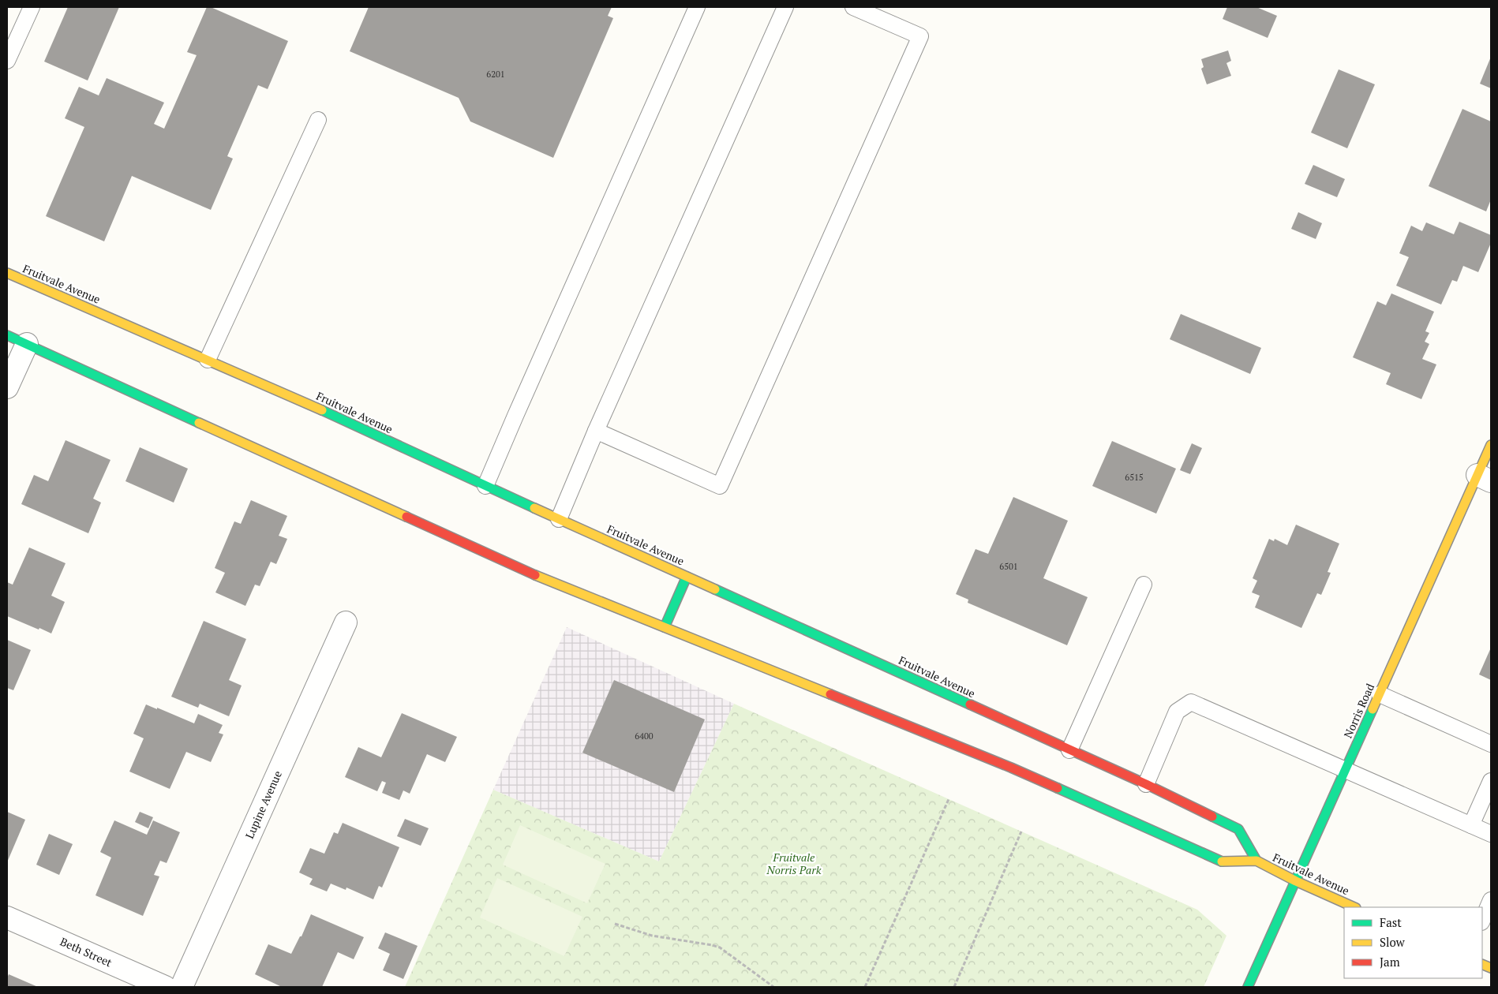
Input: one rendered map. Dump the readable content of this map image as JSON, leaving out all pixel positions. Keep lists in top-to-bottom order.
{
  "streets": {
    "main road": ["Fruitvale Avenue", "Norris Road"],
    "street": ["Lupine Avenue", "Beth Street"]
  },
  "crossings": [
    ["Fruitvale Avenue", "Norris Road"]
  ],
  "parks": ["Fruitvale Norris Park"],
  "house_numbers": [
    "6201",
    "6515",
    "6501",
    "6400"
  ],
  "legend": ["Fast", "Slow", "Jam"]
}
